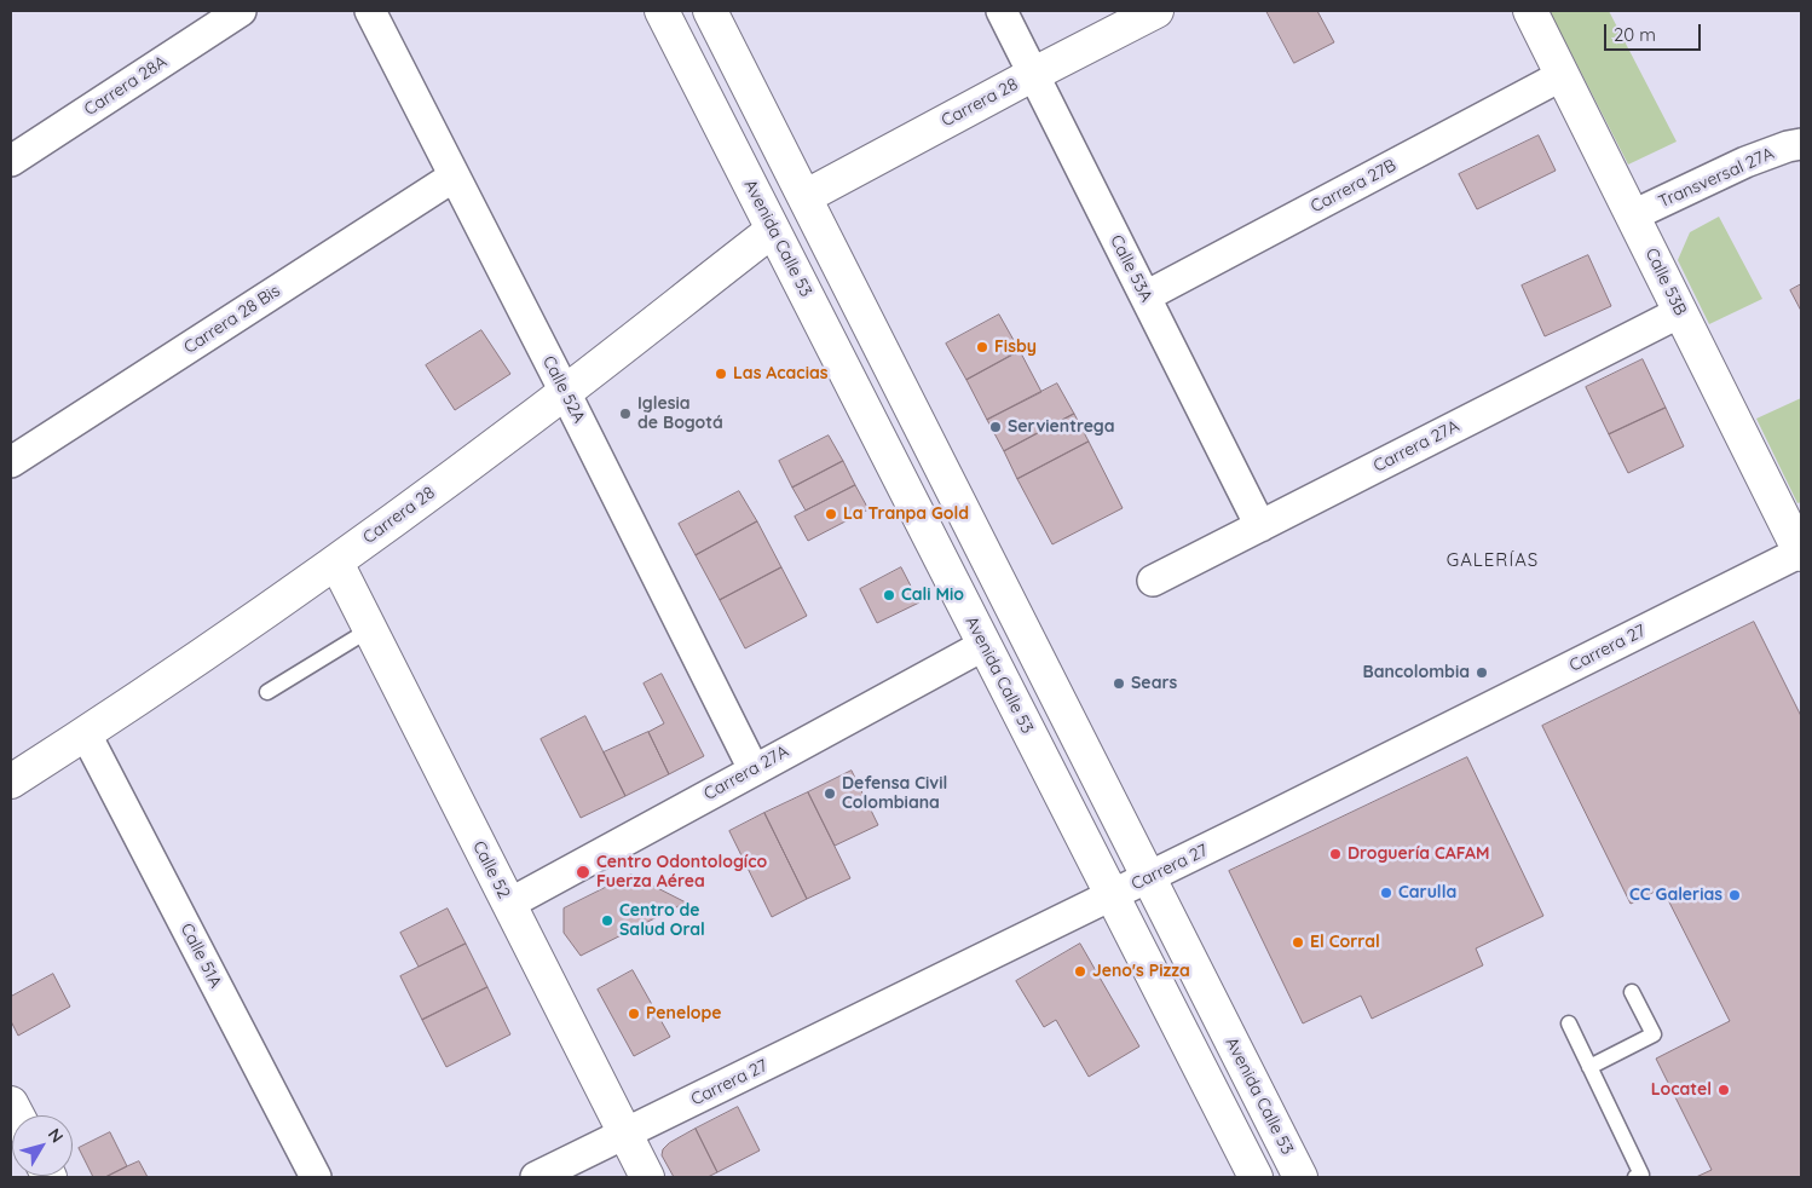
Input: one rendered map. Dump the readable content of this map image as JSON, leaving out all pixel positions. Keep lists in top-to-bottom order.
{
  "streets": {
    "street": [
      "Carrera 28A",
      "Carrera 28",
      "Transversal 27A",
      "Carrera 27B",
      "Avenida Calle 53",
      "Calle 53A",
      "Calle 53B",
      "Carrera 28 Bis",
      "Calle 52A",
      "Carrera 27A",
      "Carrera 27",
      "Calle 52",
      "Calle 51A"
    ]
  },
  "crossings": [
    ["Carrera 28", "Avenida Calle 53"],
    ["Carrera 28", "Calle 53A"],
    ["Carrera 28", "Calle 52A"],
    ["Carrera 28", "Calle 52"],
    ["Carrera 28", "Calle 51A"],
    ["Transversal 27A", "Calle 53B"],
    ["Carrera 27B", "Calle 53A"],
    ["Carrera 27B", "Calle 53B"],
    ["Avenida Calle 53", "Carrera 27A"],
    ["Avenida Calle 53", "Carrera 27"],
    ["Calle 53A", "Carrera 27A"],
    ["Calle 53B", "Carrera 27A"],
    ["Calle 53B", "Carrera 27"],
    ["Carrera 28 Bis", "Calle 52A"],
    ["Calle 52A", "Carrera 27A"],
    ["Carrera 27A", "Calle 52"],
    ["Carrera 27", "Calle 52"]
  ],
  "districts": ["GALERÍAS"],
  "places": [
    "Fisby",
    "Las Acacias",
    "Iglesia de Bogotá",
    "Servientrega",
    "La Tranpa Gold",
    "Cali Mio",
    "Bancolombia",
    "Sears",
    "Defensa Civil Colombiana",
    "Droguería CAFAM",
    "Centro Odontologíco Fuerza Aérea",
    "Carulla",
    "CC Galerias",
    "Centro de Salud Oral",
    "El Corral",
    "Jeno's Pizza",
    "Penelope",
    "Locatel"
  ],
  "scale_bar": "20 m",
  "north": "top right"
}
